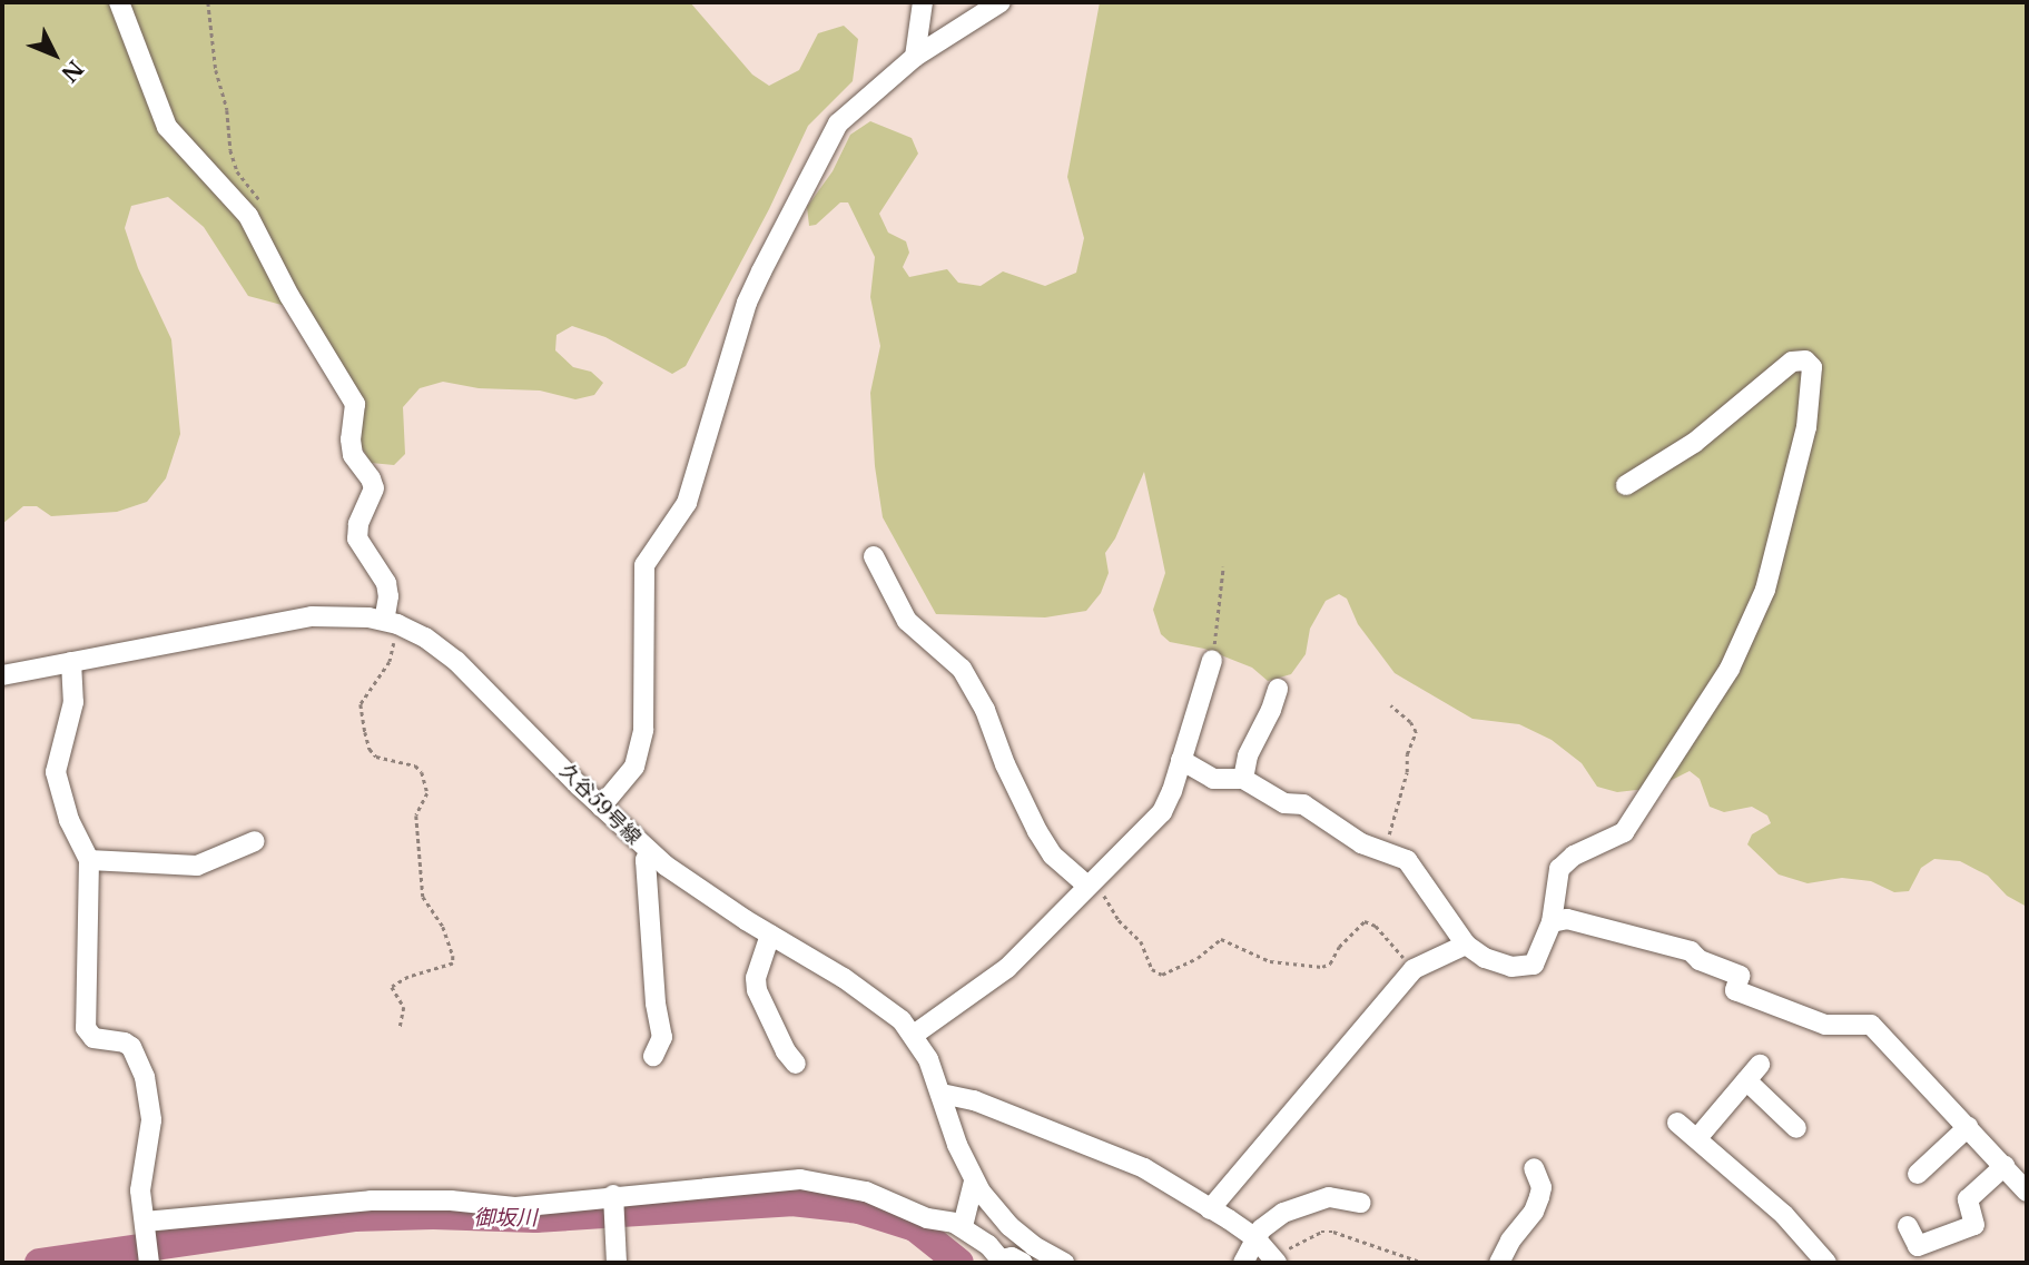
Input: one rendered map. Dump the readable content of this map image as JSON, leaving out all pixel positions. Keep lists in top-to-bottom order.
{
  "streets": {
    "street": ["久谷59号線"]
  },
  "water": ["御坂川"],
  "north": "bottom right"
}
